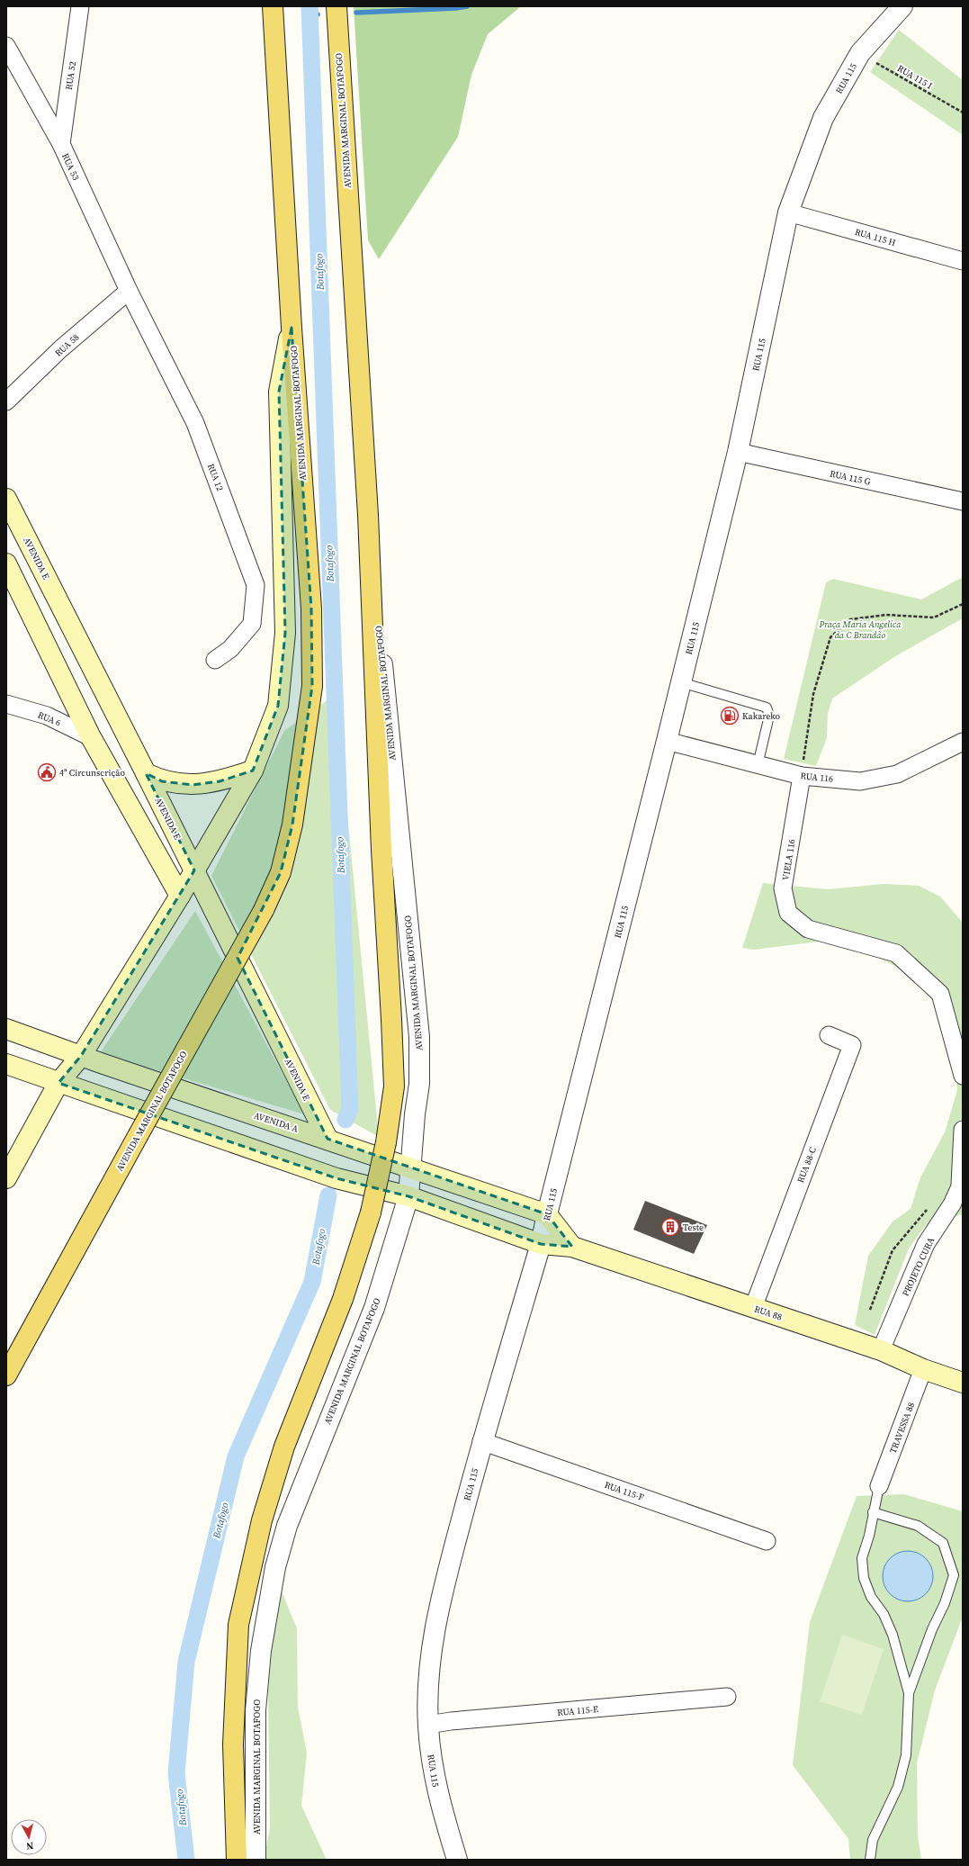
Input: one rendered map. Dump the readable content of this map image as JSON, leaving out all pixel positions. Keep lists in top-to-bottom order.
{
  "streets": {
    "main road": [
      "AVENIDA MARGINAL BOTAFOGO",
      "AVENIDA E",
      "AVENIDA A",
      "RUA 88"
    ],
    "street": [
      "RUA 52",
      "RUA 115",
      "RUA 53",
      "RUA 115 H",
      "RUA 58",
      "RUA 12",
      "RUA 115 G",
      "RUA 6",
      "RUA 116",
      "VIELA 116",
      "RUA 88-C",
      "PROJETO CURA",
      "TRAVESSA 88",
      "RUA 115-F",
      "RUA 115-E"
    ],
    "path": ["RUA 115 I"]
  },
  "crossings": [
    ["RUA 52", "RUA 53"],
    ["RUA 115 I", "RUA 115"],
    ["RUA 115", "RUA 115 H"],
    ["RUA 115", "RUA 115 G"],
    ["RUA 115", "RUA 116"],
    ["RUA 115", "AVENIDA A"],
    ["RUA 115", "RUA 88"],
    ["RUA 115", "RUA 115-F"],
    ["RUA 115", "RUA 115-E"],
    ["AVENIDA MARGINAL BOTAFOGO", "AVENIDA E"],
    ["AVENIDA MARGINAL BOTAFOGO", "AVENIDA A"],
    ["RUA 53", "RUA 58"],
    ["RUA 53", "RUA 12"],
    ["RUA 58", "RUA 12"],
    ["AVENIDA E", "AVENIDA A"],
    ["RUA 116", "VIELA 116"],
    ["RUA 88-C", "RUA 88"],
    ["PROJETO CURA", "RUA 88"],
    ["RUA 88", "TRAVESSA 88"]
  ],
  "water": ["Botafogo"],
  "parks": ["Praça Maria Angelica da C Brandão"],
  "places": {
    "fuel station": ["Kakareko"],
    "public building": ["4ª Circunscrição"],
    "building": ["Teste"]
  },
  "north": "bottom"
}
